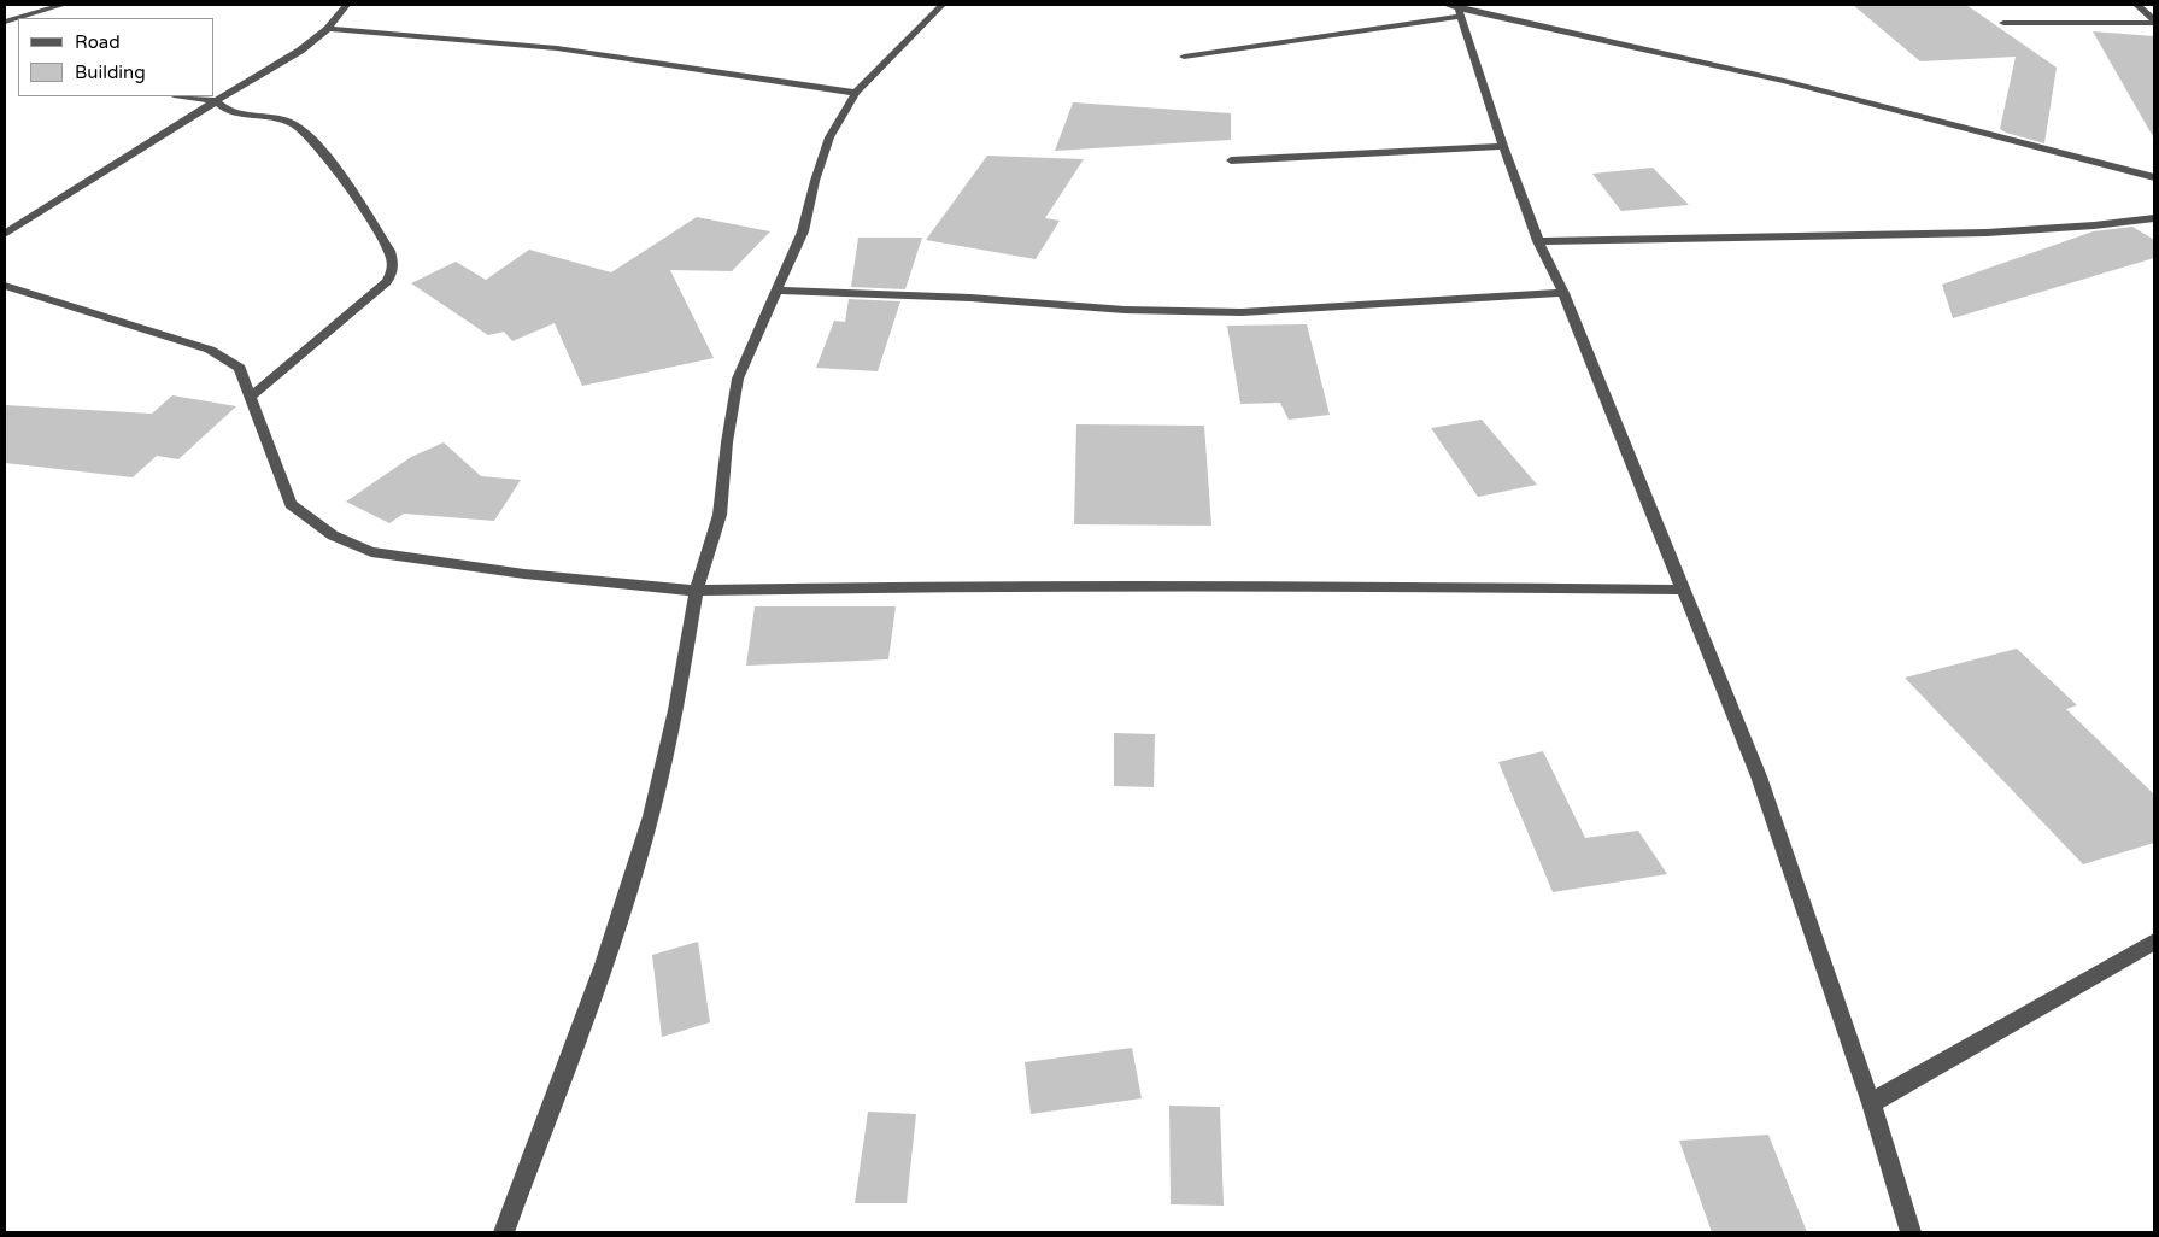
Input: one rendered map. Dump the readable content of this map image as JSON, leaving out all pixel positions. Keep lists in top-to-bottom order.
{
  "legend": ["Road", "Building"]
}
